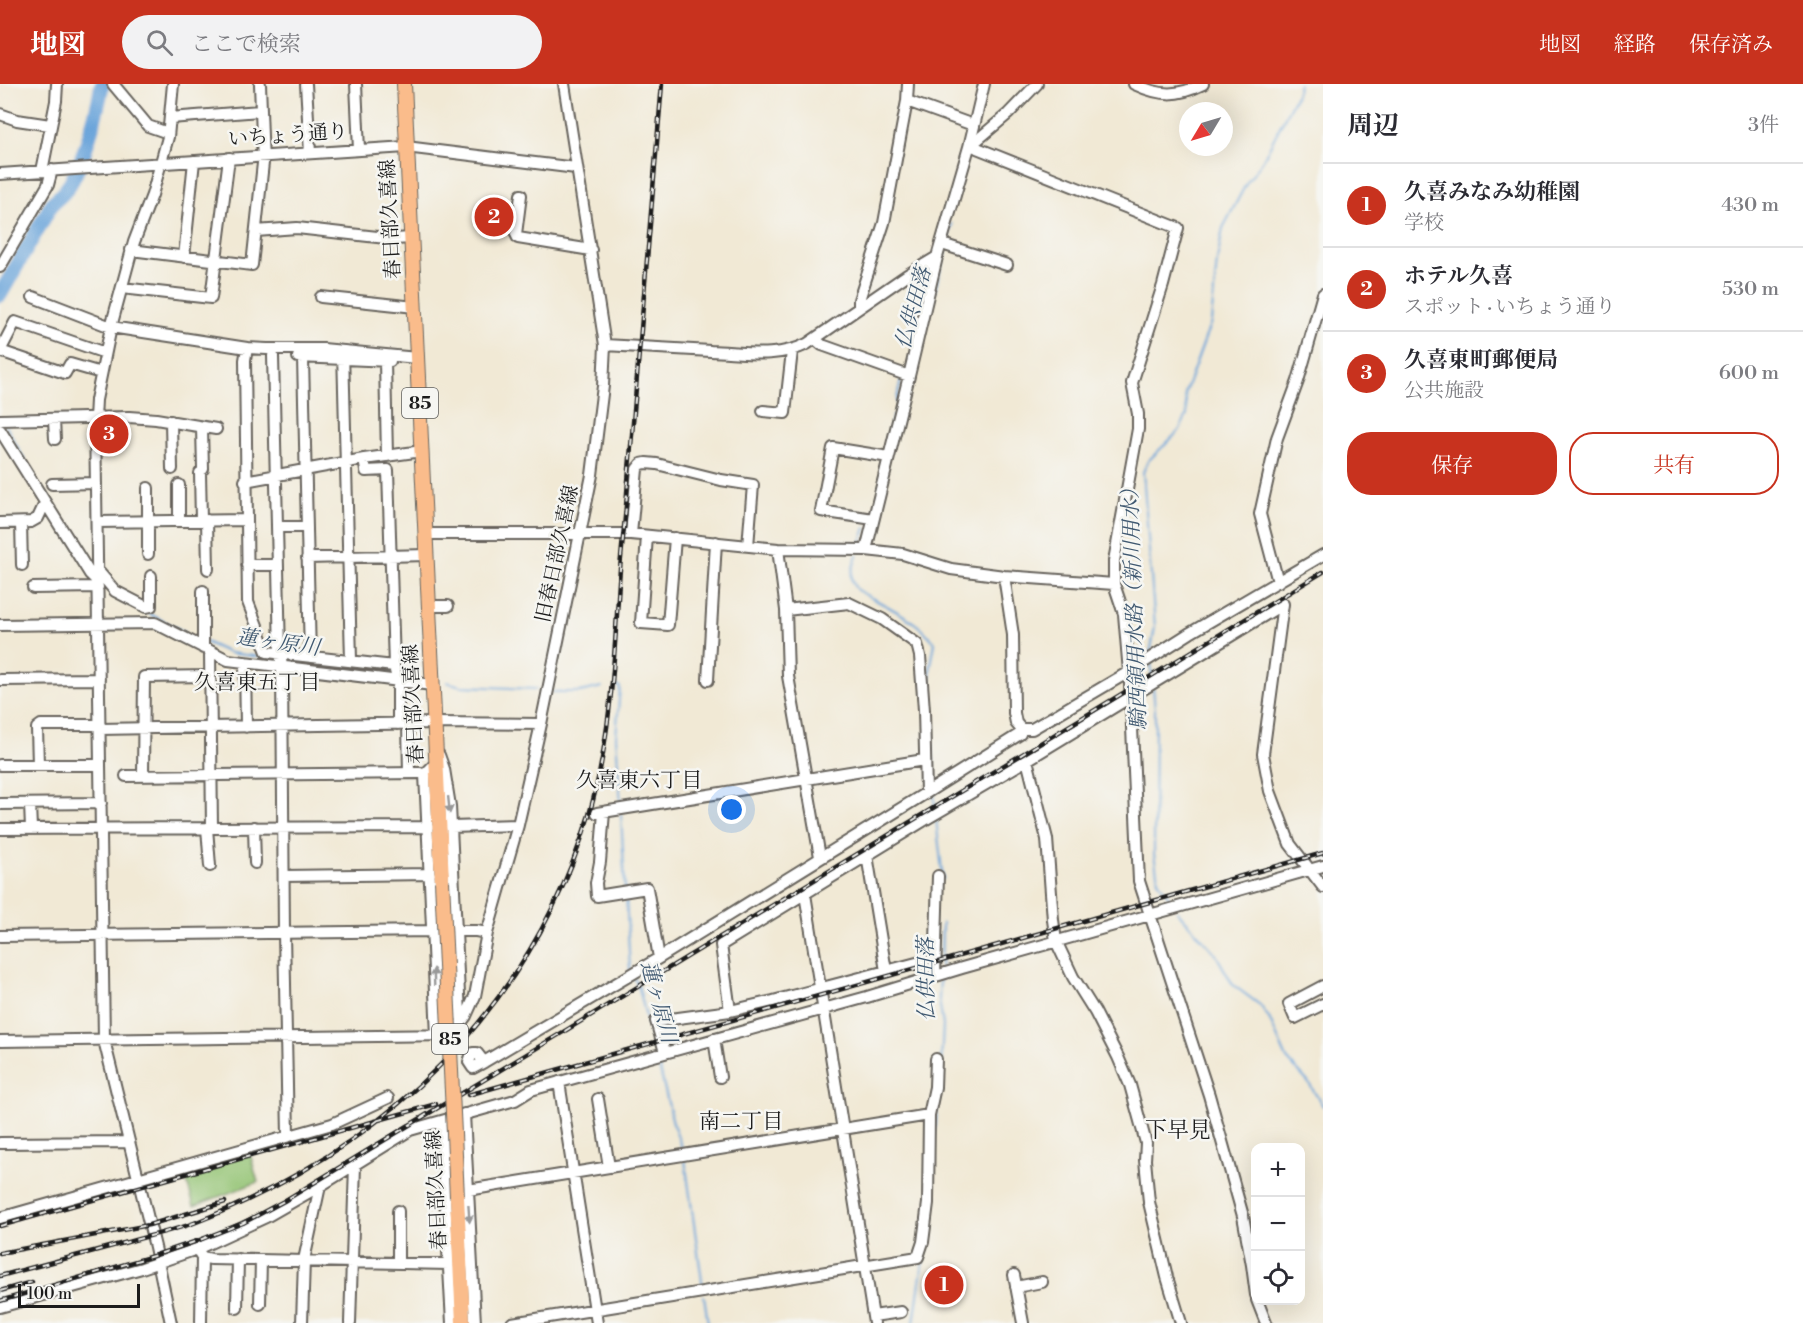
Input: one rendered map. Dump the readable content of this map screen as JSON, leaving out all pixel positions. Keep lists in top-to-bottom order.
{
  "streets": {
    "main road": ["春日部久喜線", "85"],
    "street": ["いちょう通り", "旧春日部久喜線"]
  },
  "crossings": [
    ["いちょう通り", "春日部久喜線"],
    ["いちょう通り", "旧春日部久喜線"]
  ],
  "districts": [
    "久喜東五丁目",
    "久喜東六丁目",
    "南二丁目",
    "下早見"
  ],
  "water": ["仏供田落", "騎西領用水路（新川用水）", "蓮ヶ原川"],
  "scale_bar": "100 m",
  "north": "bottom left",
  "page": {
    "header": "地図",
    "search": "ここで検索",
    "nav": ["地図", "経路", "保存済み"],
    "heading": ["周辺", "3件"],
    "list": [
      {
        "mark": "1",
        "name": "久喜みなみ幼稚園",
        "note": "学校",
        "value": "430 m"
      },
      {
        "mark": "2",
        "name": "ホテル久喜",
        "note": "スポット · いちょう通り",
        "value": "530 m"
      },
      {
        "mark": "3",
        "name": "久喜東町郵便局",
        "note": "公共施設",
        "value": "600 m"
      }
    ],
    "pins": ["2", "3", "1"],
    "buttons": ["保存", "共有"],
    "map_buttons": ["+", "−"],
    "scale": "100 m"
  }
}
